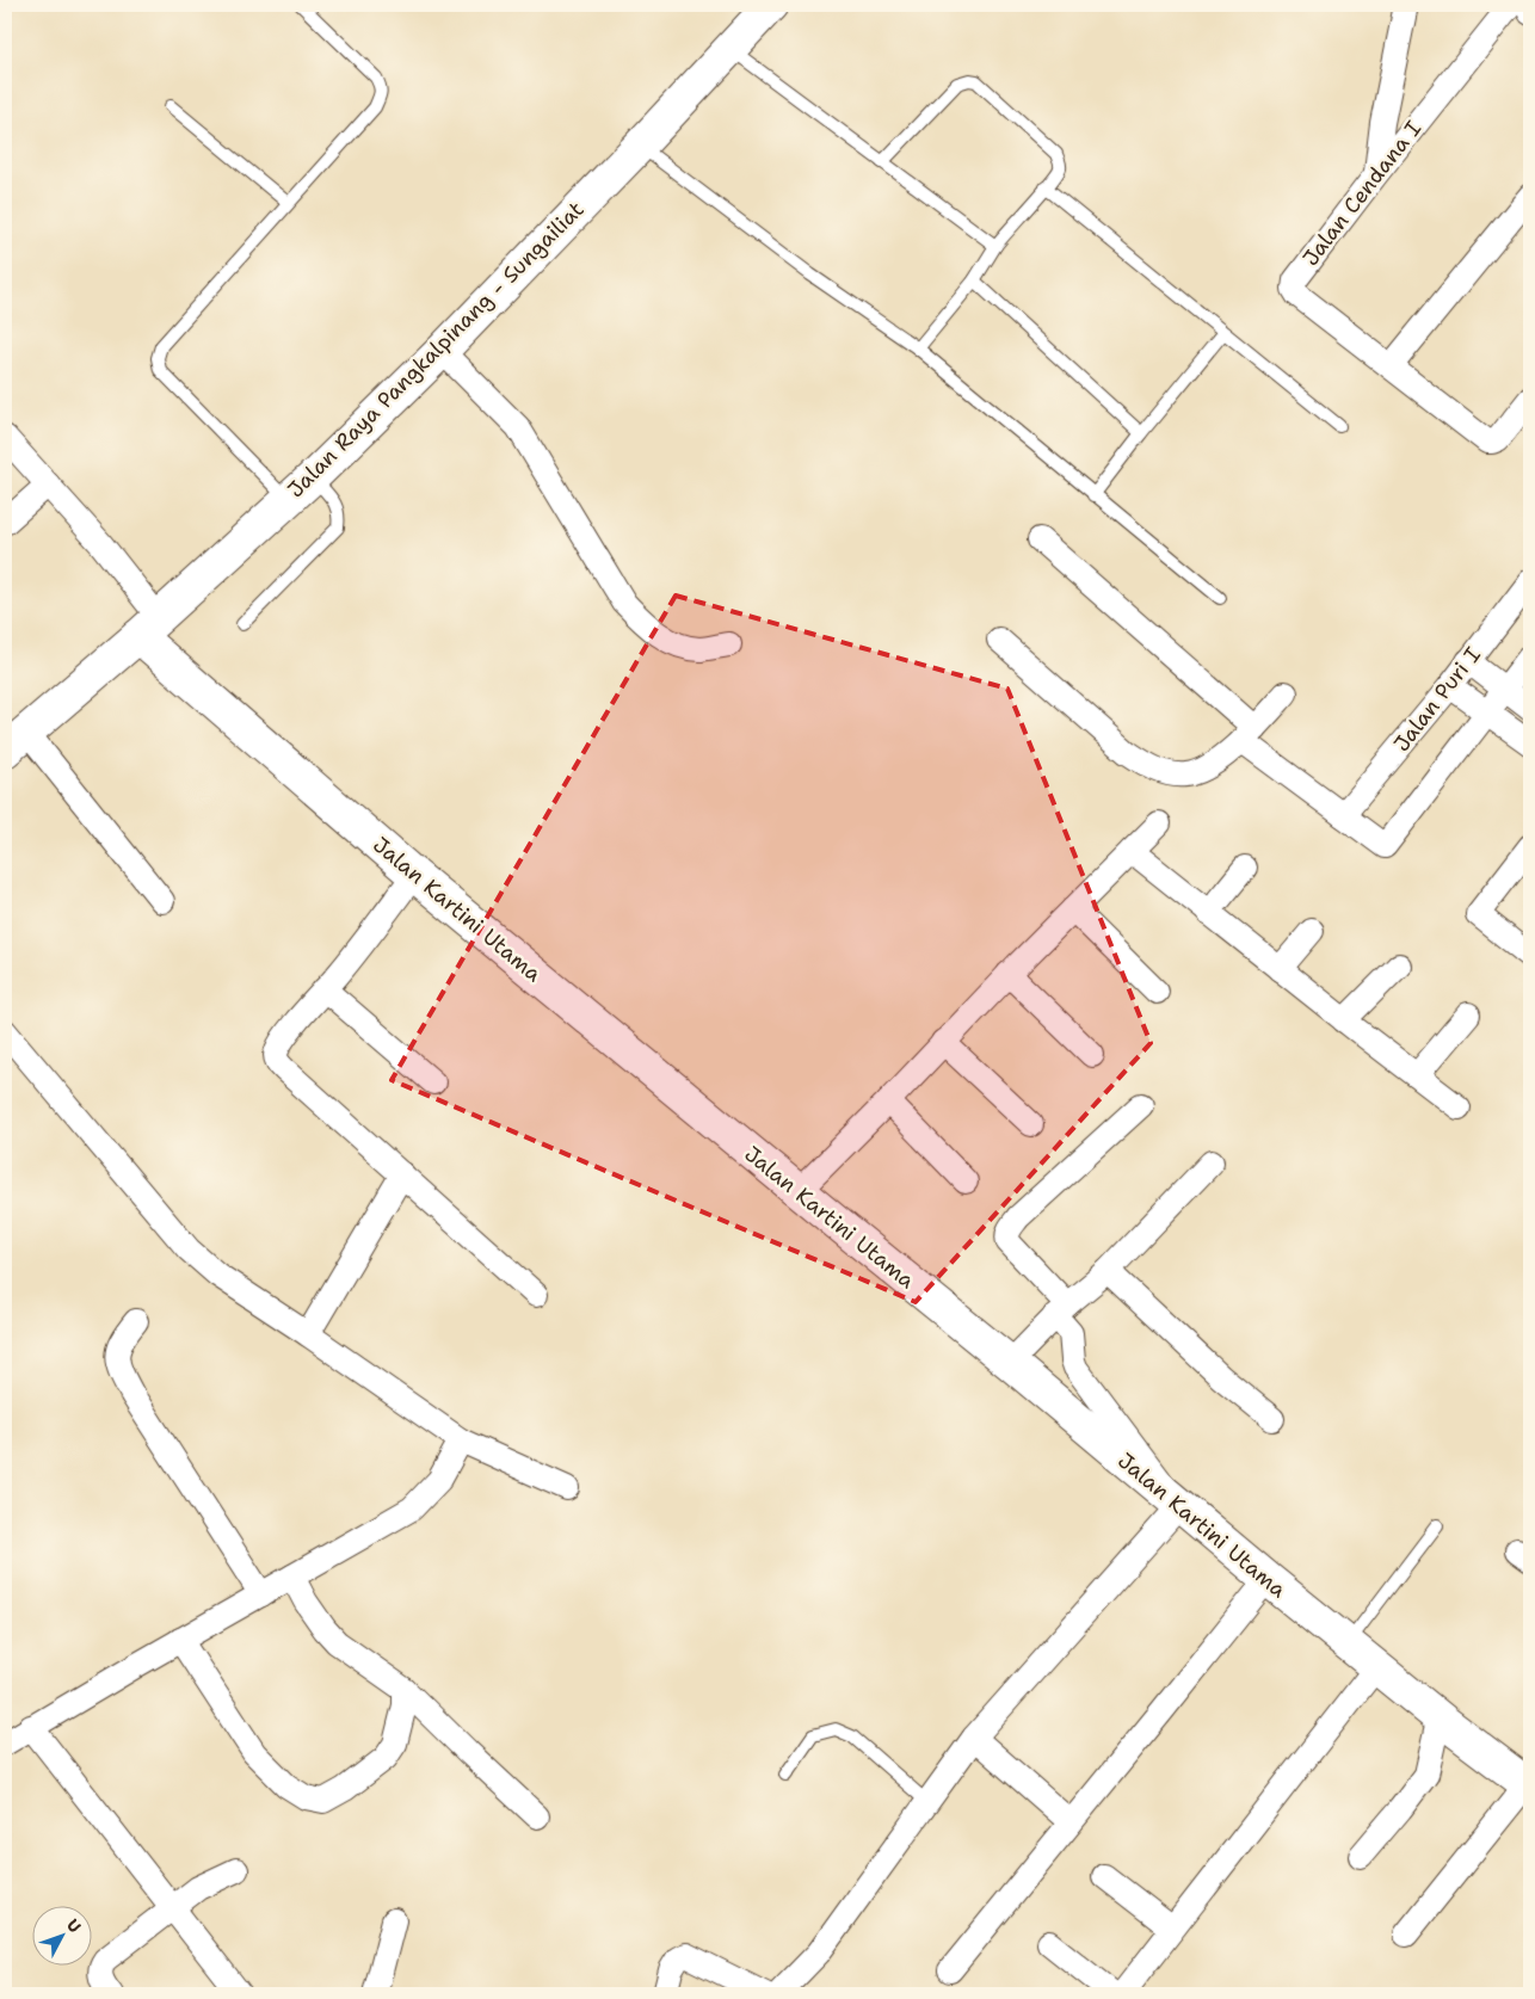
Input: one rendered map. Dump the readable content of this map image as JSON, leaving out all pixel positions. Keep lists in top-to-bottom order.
{
  "streets": {
    "main road": ["Jalan Raya Pangkalpinang - Sungailiat", "Jalan Kartini Utama"],
    "street": ["Jalan Cendana I", "Jalan Puri I"]
  },
  "crossings": [
    ["Jalan Raya Pangkalpinang - Sungailiat", "Jalan Kartini Utama"]
  ],
  "north": "top right"
}
